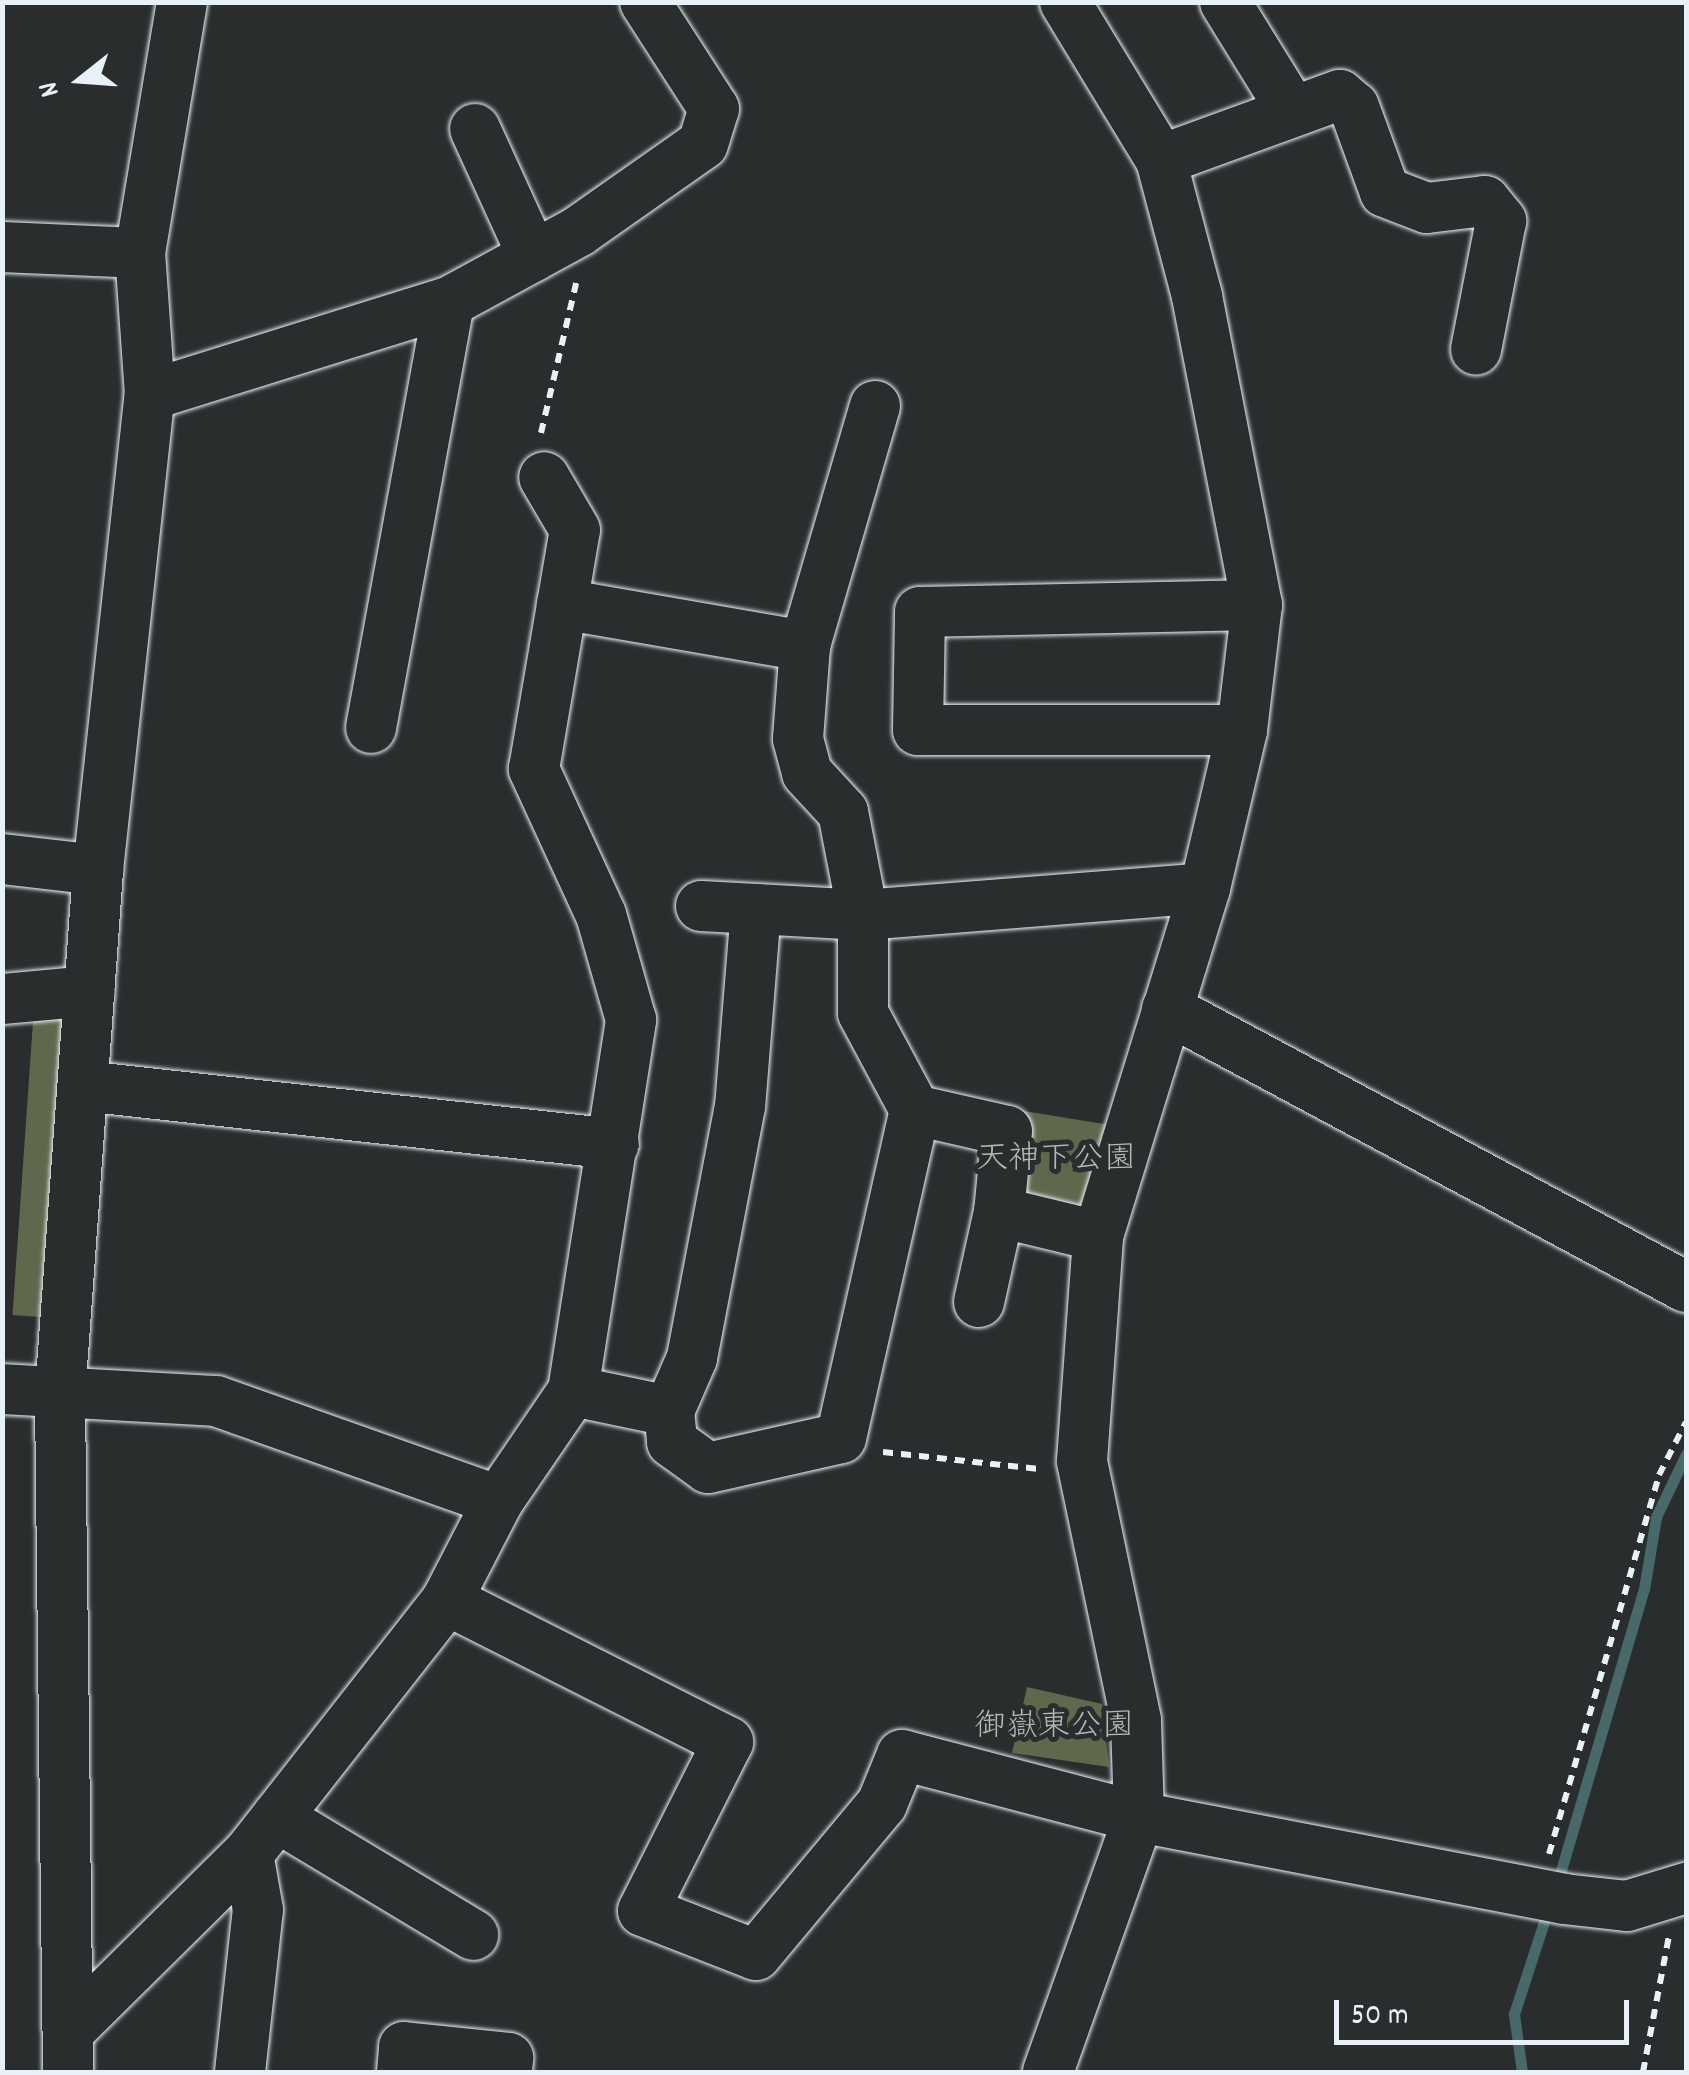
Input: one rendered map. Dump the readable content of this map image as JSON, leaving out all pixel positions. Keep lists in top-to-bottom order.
{
  "parks": ["天神下公園", "御嶽東公園"],
  "scale_bar": "50 m",
  "north": "left"
}
